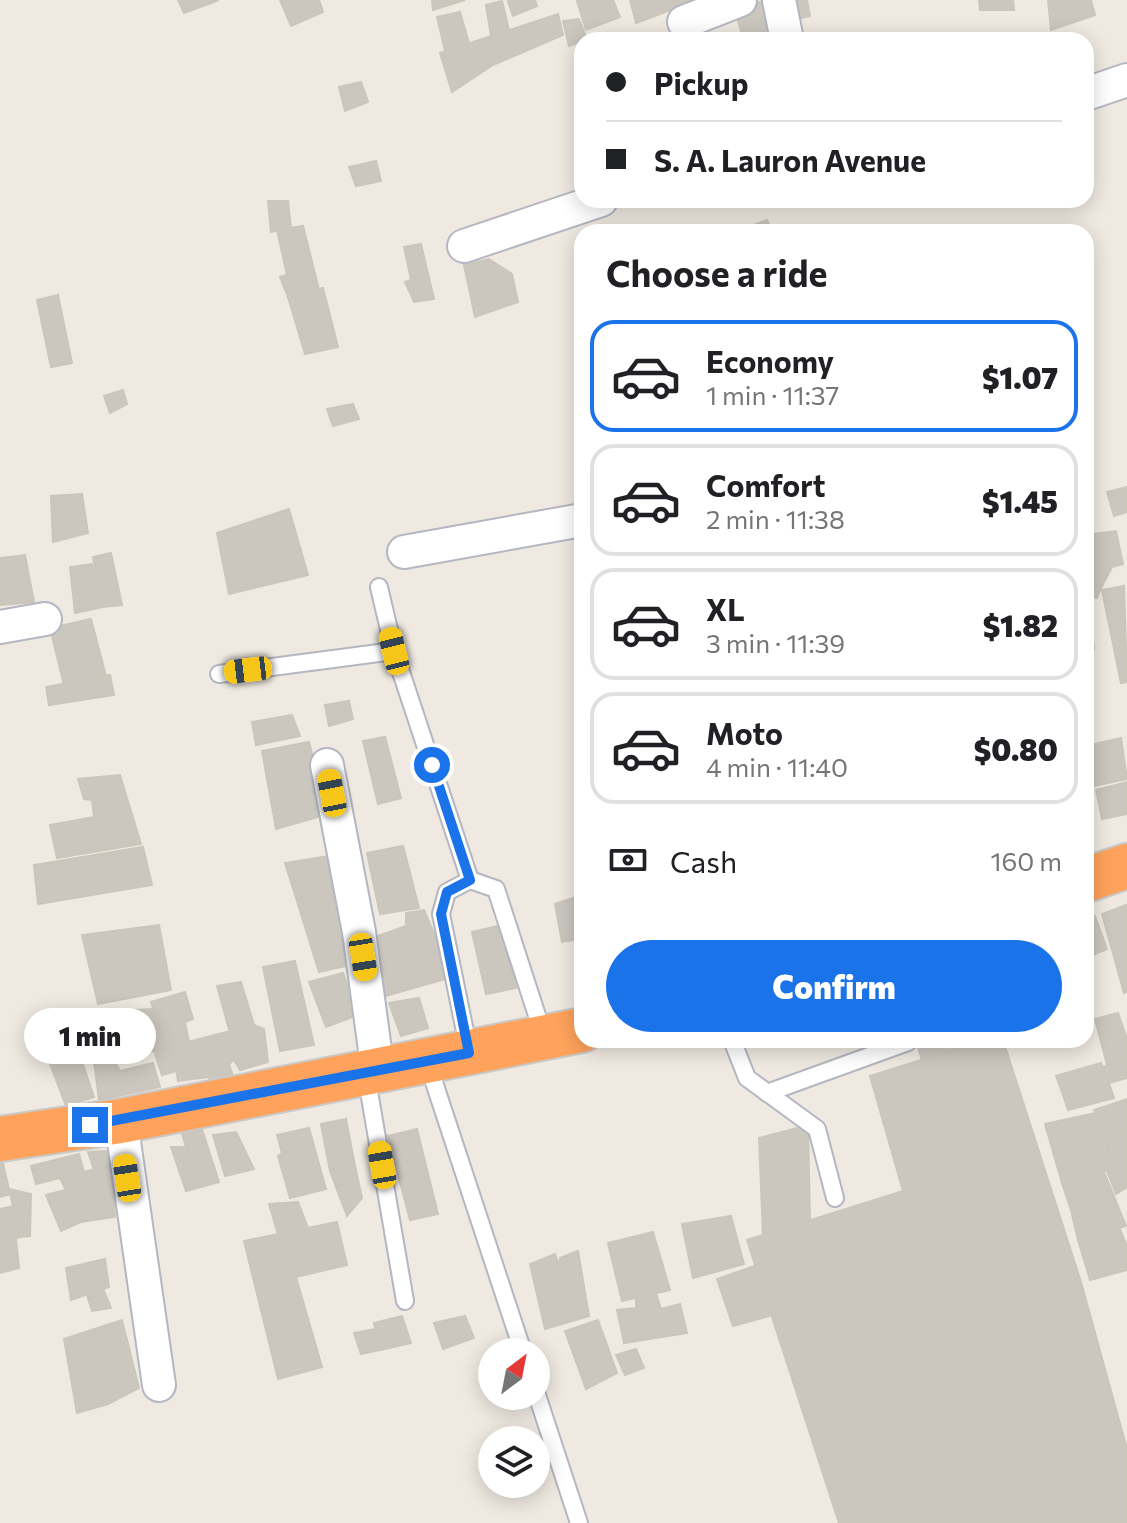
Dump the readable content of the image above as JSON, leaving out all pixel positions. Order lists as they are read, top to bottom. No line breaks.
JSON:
{"north":"top right","page":{"banner":["Pickup","S. A. Lauron Avenue"],"heading":"Choose a ride","list":[{"name":"Economy","note":"1 min · 11:37","value":"$1.07"},{"name":"Comfort","note":"2 min · 11:38","value":"$1.45"},{"name":"XL","note":"3 min · 11:39","value":"$1.82"},{"name":"Moto","note":"4 min · 11:40","value":"$0.80"}],"pay":["Cash","160 m"],"buttons":"Confirm","bubble":"1 min"}}
